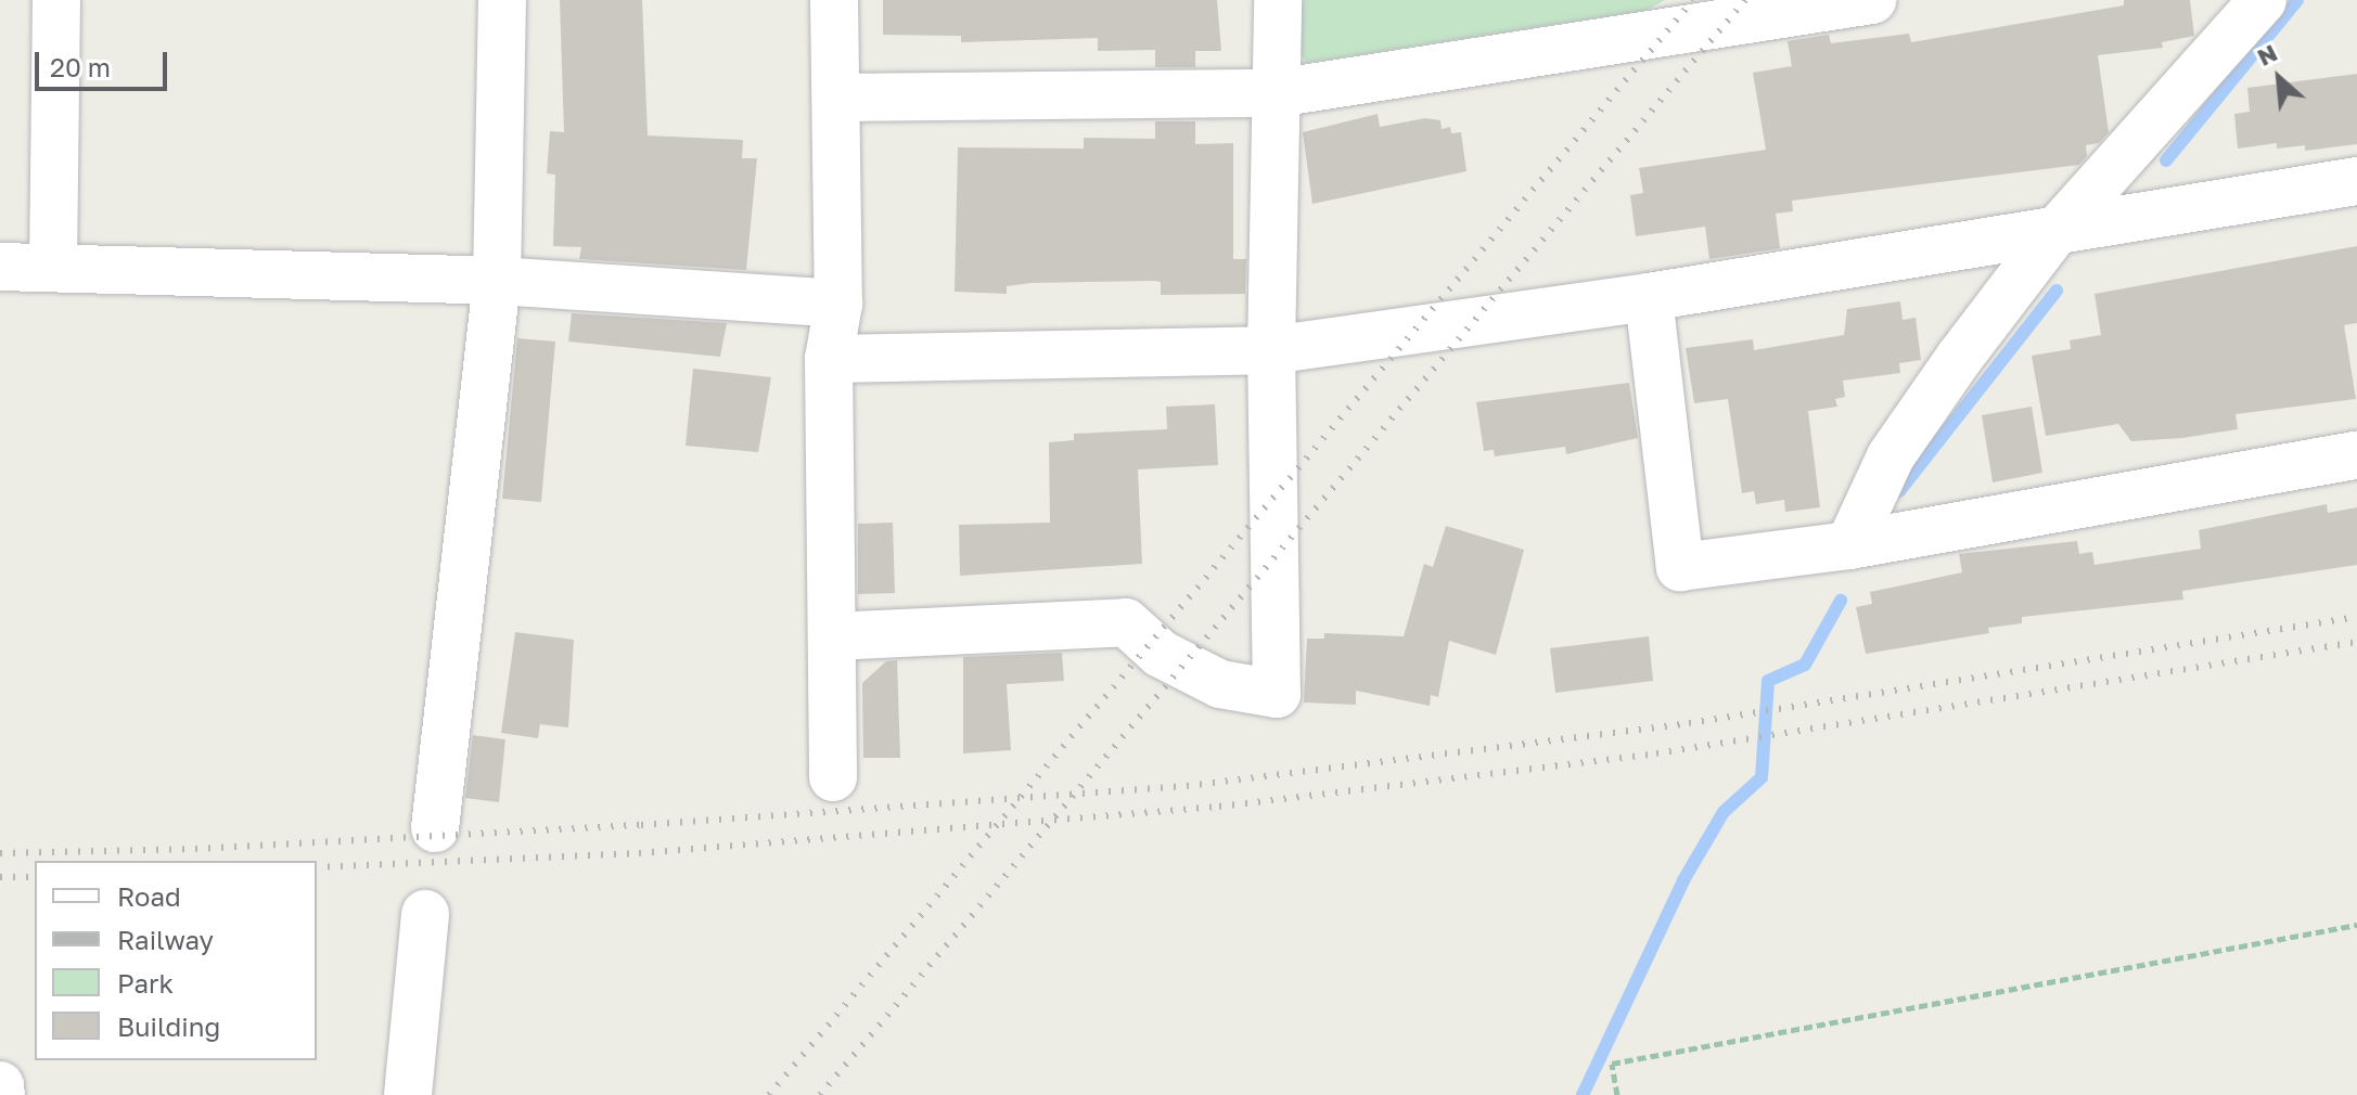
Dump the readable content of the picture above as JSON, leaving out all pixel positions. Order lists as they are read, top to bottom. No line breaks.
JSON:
{"legend":["Road","Railway","Park","Building"],"scale_bar":"20 m","north":"top left"}
